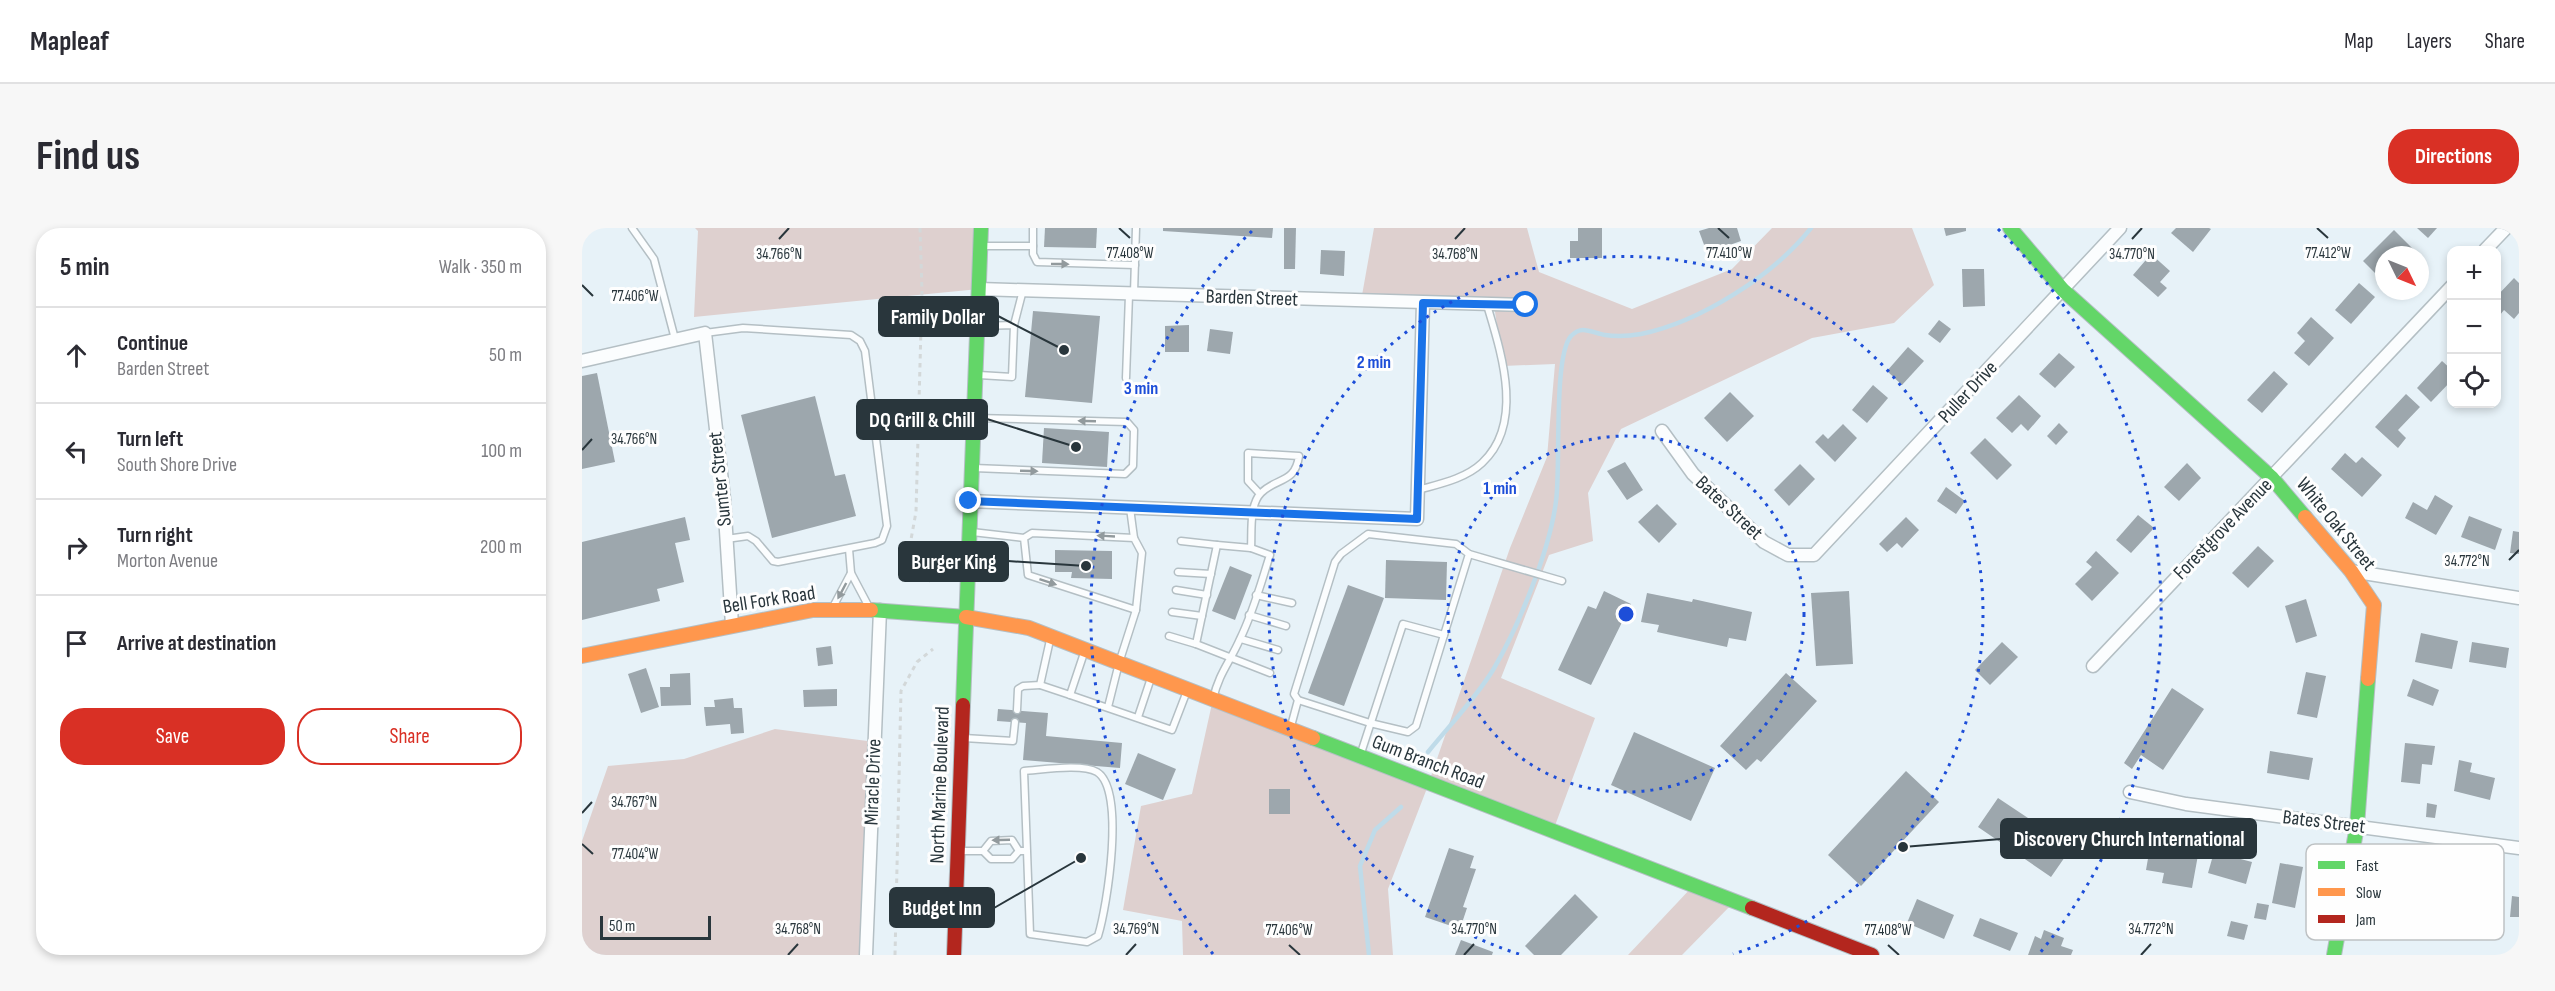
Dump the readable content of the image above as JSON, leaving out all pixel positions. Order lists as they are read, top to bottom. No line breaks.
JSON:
{"streets":{"main road":["White Oak Street","Bell Fork Road","Gum Branch Road","North Marine Boulevard"],"street":["Barden Street","Puller Drive","Sumter Street","Bates Street","Forestgrove Avenue","Miracle Drive"]},"crossings":[["Barden Street","North Marine Boulevard"],["Puller Drive","Bates Street"],["Puller Drive","White Oak Street"],["Sumter Street","Bell Fork Road"],["Bates Street","White Oak Street"],["White Oak Street","Forestgrove Avenue"],["Bell Fork Road","Gum Branch Road"],["Bell Fork Road","Miracle Drive"],["Bell Fork Road","North Marine Boulevard"],["Gum Branch Road","North Marine Boulevard"]],"places":["Family Dollar","DQ Grill & Chill","Burger King","Discovery Church International","Budget Inn"],"legend":["Fast","Slow","Jam"],"scale_bar":"50 m","north":"bottom right","page":{"header":"Mapleaf","nav":["Map","Layers","Share"],"buttons":["Directions",["Save","Share"]],"title":"Find us","heading":["5 min","Walk · 350 m"],"map_buttons":["+","−"],"list":[["Continue","Barden Street","50 m"],["Turn left","South Shore Drive","100 m"],["Turn right","Morton Avenue","200 m"],"Arrive at destination"],"scale":"50 m"},"coordinates":["77.408°W","77.410°W","77.412°W","34.766°N","34.768°N","34.770°N","77.406°W","34.772°N","34.767°N","77.404°W","34.769°N"],"rings":["2 min","3 min","1 min"]}
